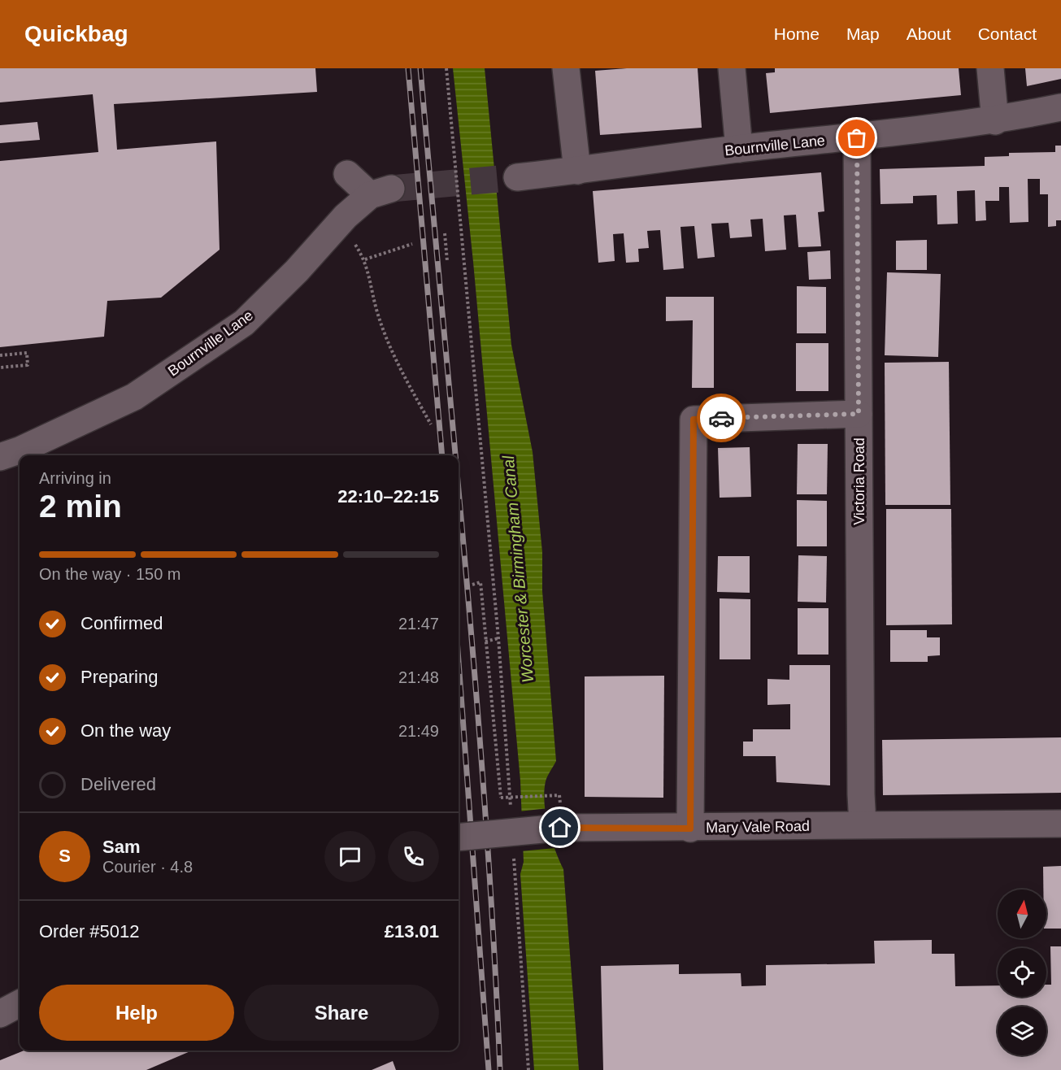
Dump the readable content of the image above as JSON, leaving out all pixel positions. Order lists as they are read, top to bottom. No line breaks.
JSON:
{"streets":{"street":["Bournville Lane","Victoria Road","Mary Vale Road"]},"crossings":[["Bournville Lane","Victoria Road"],["Victoria Road","Mary Vale Road"]],"water":["Worcester & Birmingham Canal"],"north":"top","page":{"header":"Quickbag","nav":["Home","Map","About","Contact"],"heading":["2 min","Arriving in","22:10–22:15"],"panel":["Sam","Courier · 4.8","Order #5012","£13.01"],"bar":"On the way · 150 m","list":[["Confirmed","21:47"],["Preparing","21:48"],["On the way","21:49"],"Delivered"],"round":"S","buttons":["Help","Share"]}}
